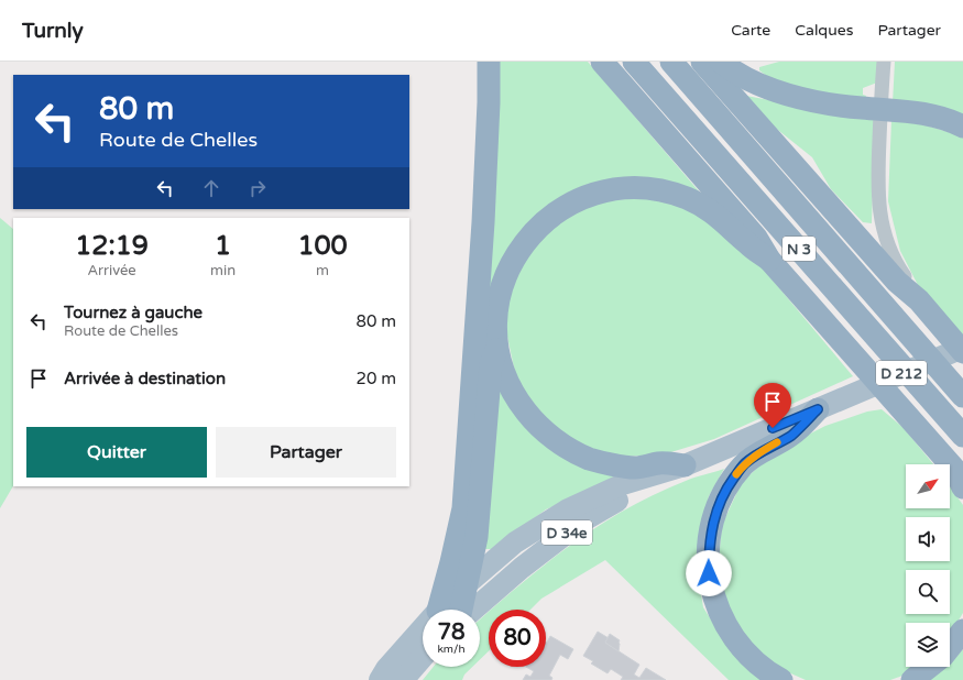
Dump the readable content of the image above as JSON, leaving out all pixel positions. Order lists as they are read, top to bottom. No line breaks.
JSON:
{"streets":{"highway":["N 3"],"main road":["D 212","D 34e"]},"crossings":[["D 212","D 34e"]],"north":"top right","page":{"header":"Turnly","nav":["Carte","Calques","Partager"],"turn":["80 m","Route de Chelles"],"eta":["12:19","Arrivée","1","min","100","m"],"list":[{"name":"Tournez à gauche","note":"Route de Chelles","value":"80 m"},{"name":"Arrivée à destination","value":"20 m"}],"buttons":["Quitter","Partager"],"speed":"78 km/h","limit":"80"}}
